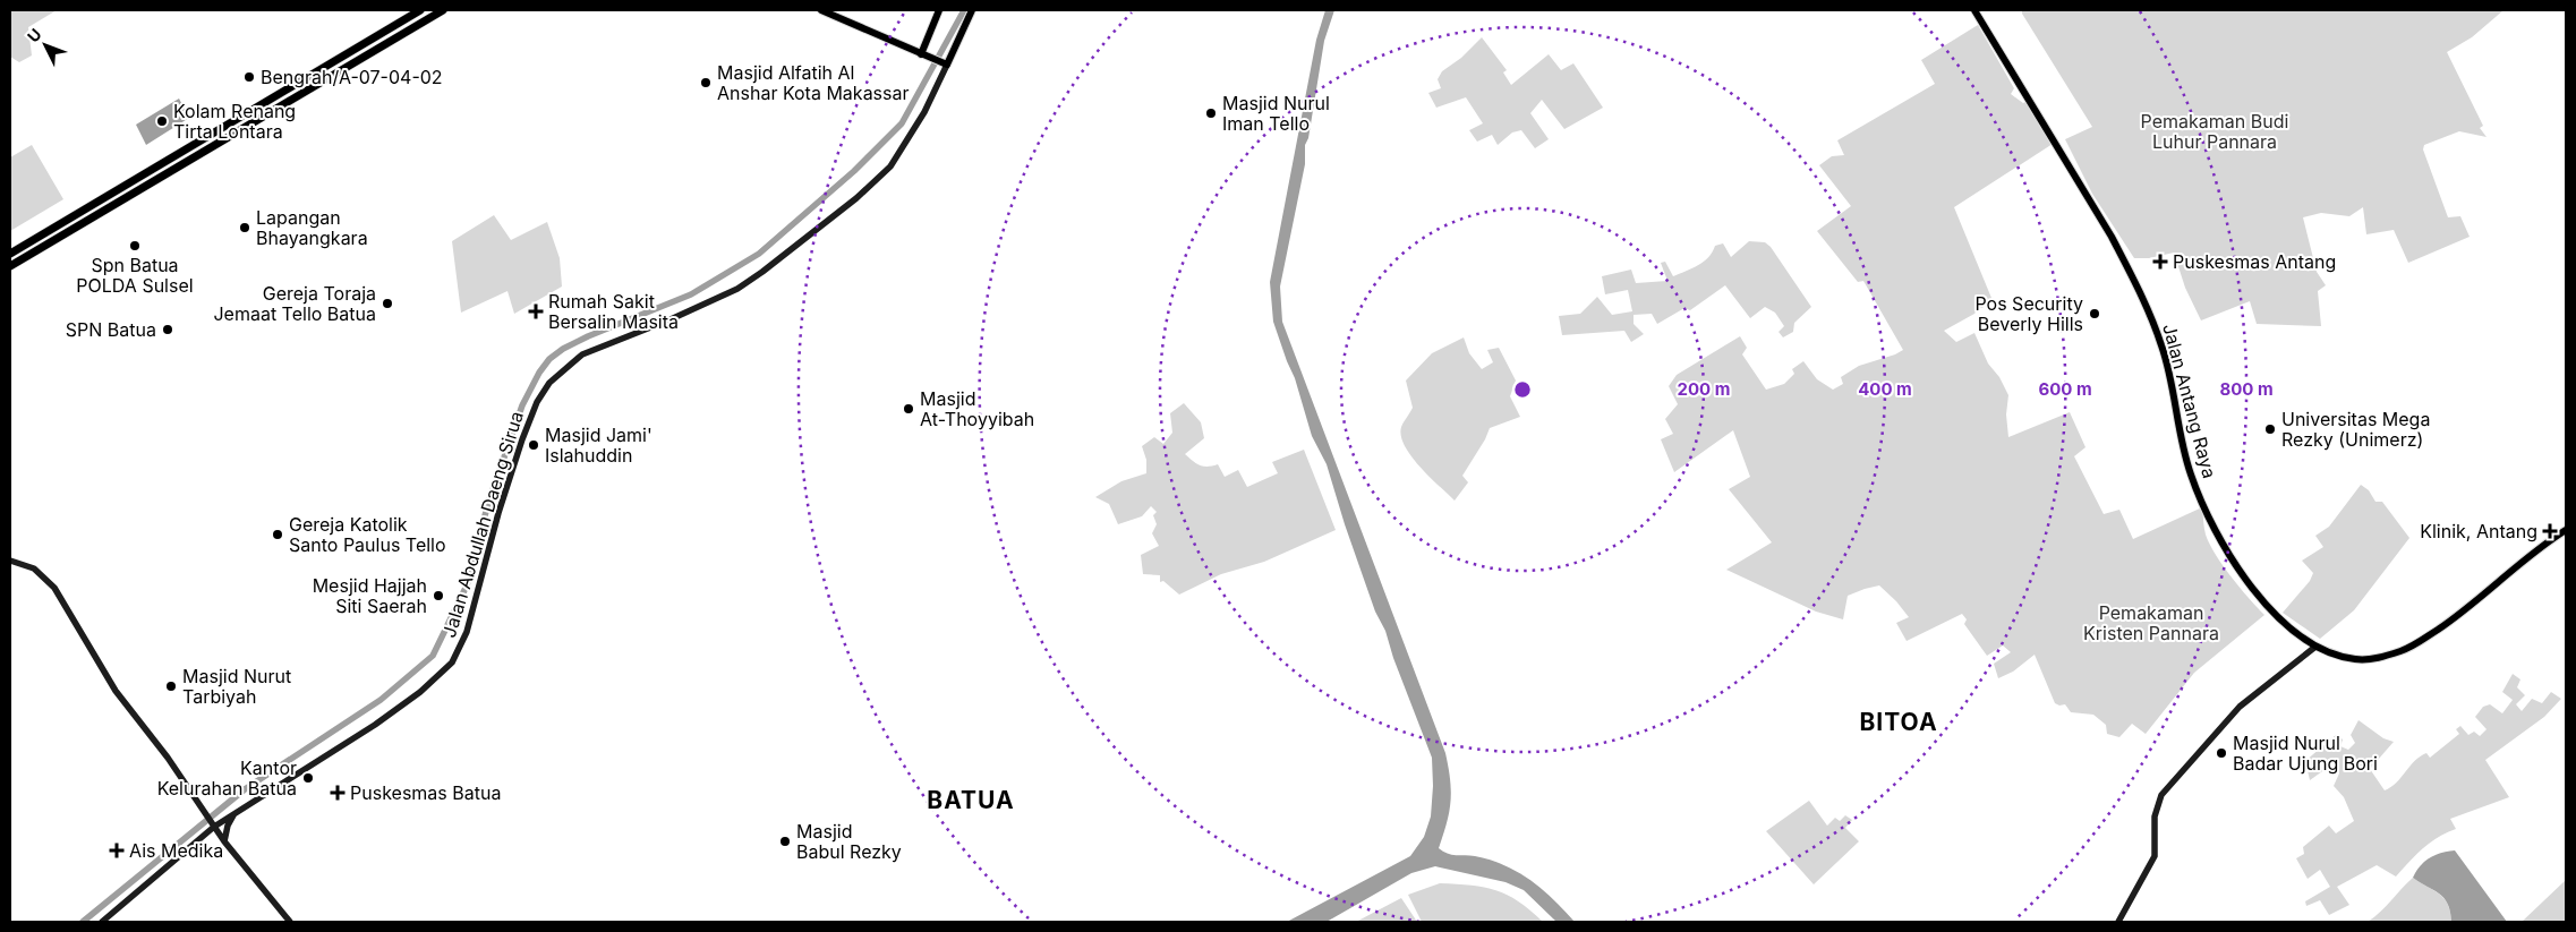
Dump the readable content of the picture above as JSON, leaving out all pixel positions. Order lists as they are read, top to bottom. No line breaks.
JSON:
{"streets":{"main road":["Jalan Antang Raya","Jalan Abdullah Daeng Sirua"]},"districts":["BITOA","BATUA"],"parks":["Pemakaman Budi Luhur Pannara","Pemakaman Kristen Pannara"],"places":{"other":["Bengrah/A-07-04-02","Masjid Alfatih Al Anshar Kota Makassar","Masjid Nurul Iman Tello","Kolam Renang Tirta Lontara","Lapangan Bhayangkara","Spn Batua POLDA Sulsel","Gereja Toraja Jemaat Tello Batua","Pos Security Beverly Hills","SPN Batua","Masjid At-Thoyyibah","Universitas Mega Rezky (Unimerz)","Masjid Jami' Islahuddin","Gereja Katolik Santo Paulus Tello","Mesjid Hajjah Siti Saerah","Masjid Nurut Tarbiyah","Masjid Nurul Badar Ujung Bori","Kantor Kelurahan Batua","Masjid Babul Rezky"],"health":["Puskesmas Antang","Rumah Sakit Bersalin Masita","Klinik, Antang","Puskesmas Batua","Ais Medika"]},"north":"top left","rings":["200 m","400 m","600 m","800 m"]}
